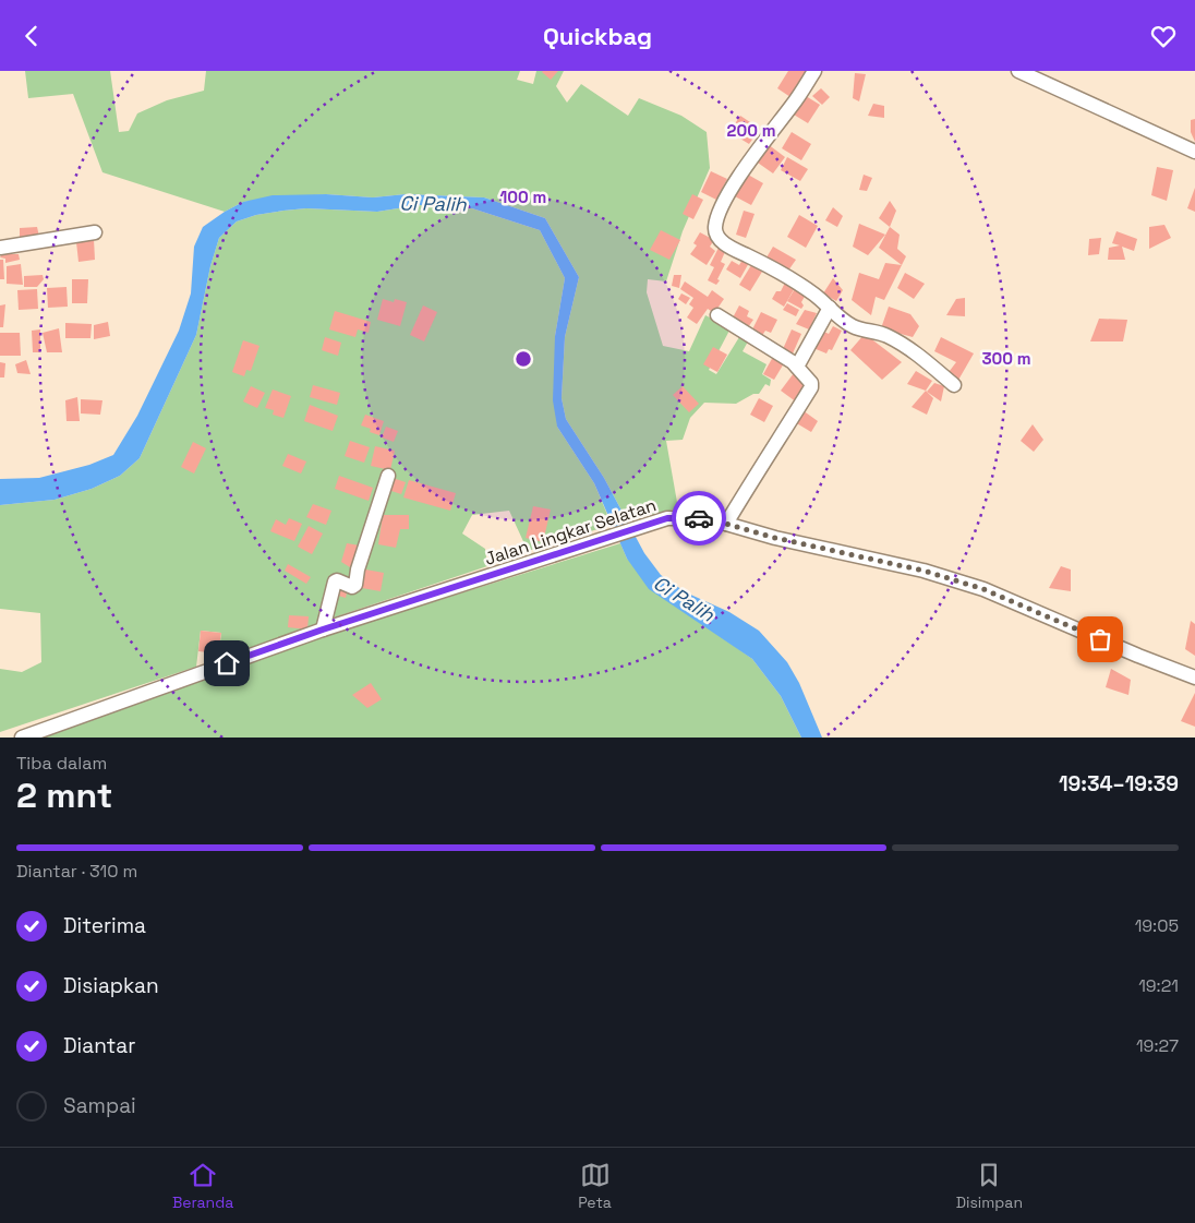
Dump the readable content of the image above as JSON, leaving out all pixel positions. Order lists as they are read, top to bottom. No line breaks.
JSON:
{"streets":{"street":["Jalan Lingkar Selatan"]},"water":["Ci Palih"],"page":{"header":"Quickbag","heading":["2 mnt","Tiba dalam","19:34–19:39"],"bar":"Diantar · 310 m","list":[["Diterima","19:05"],["Disiapkan","19:21"],["Diantar","19:27"],"Sampai"],"tabs":["Beranda","Peta","Disimpan"]},"rings":["200 m","100 m","300 m"]}
